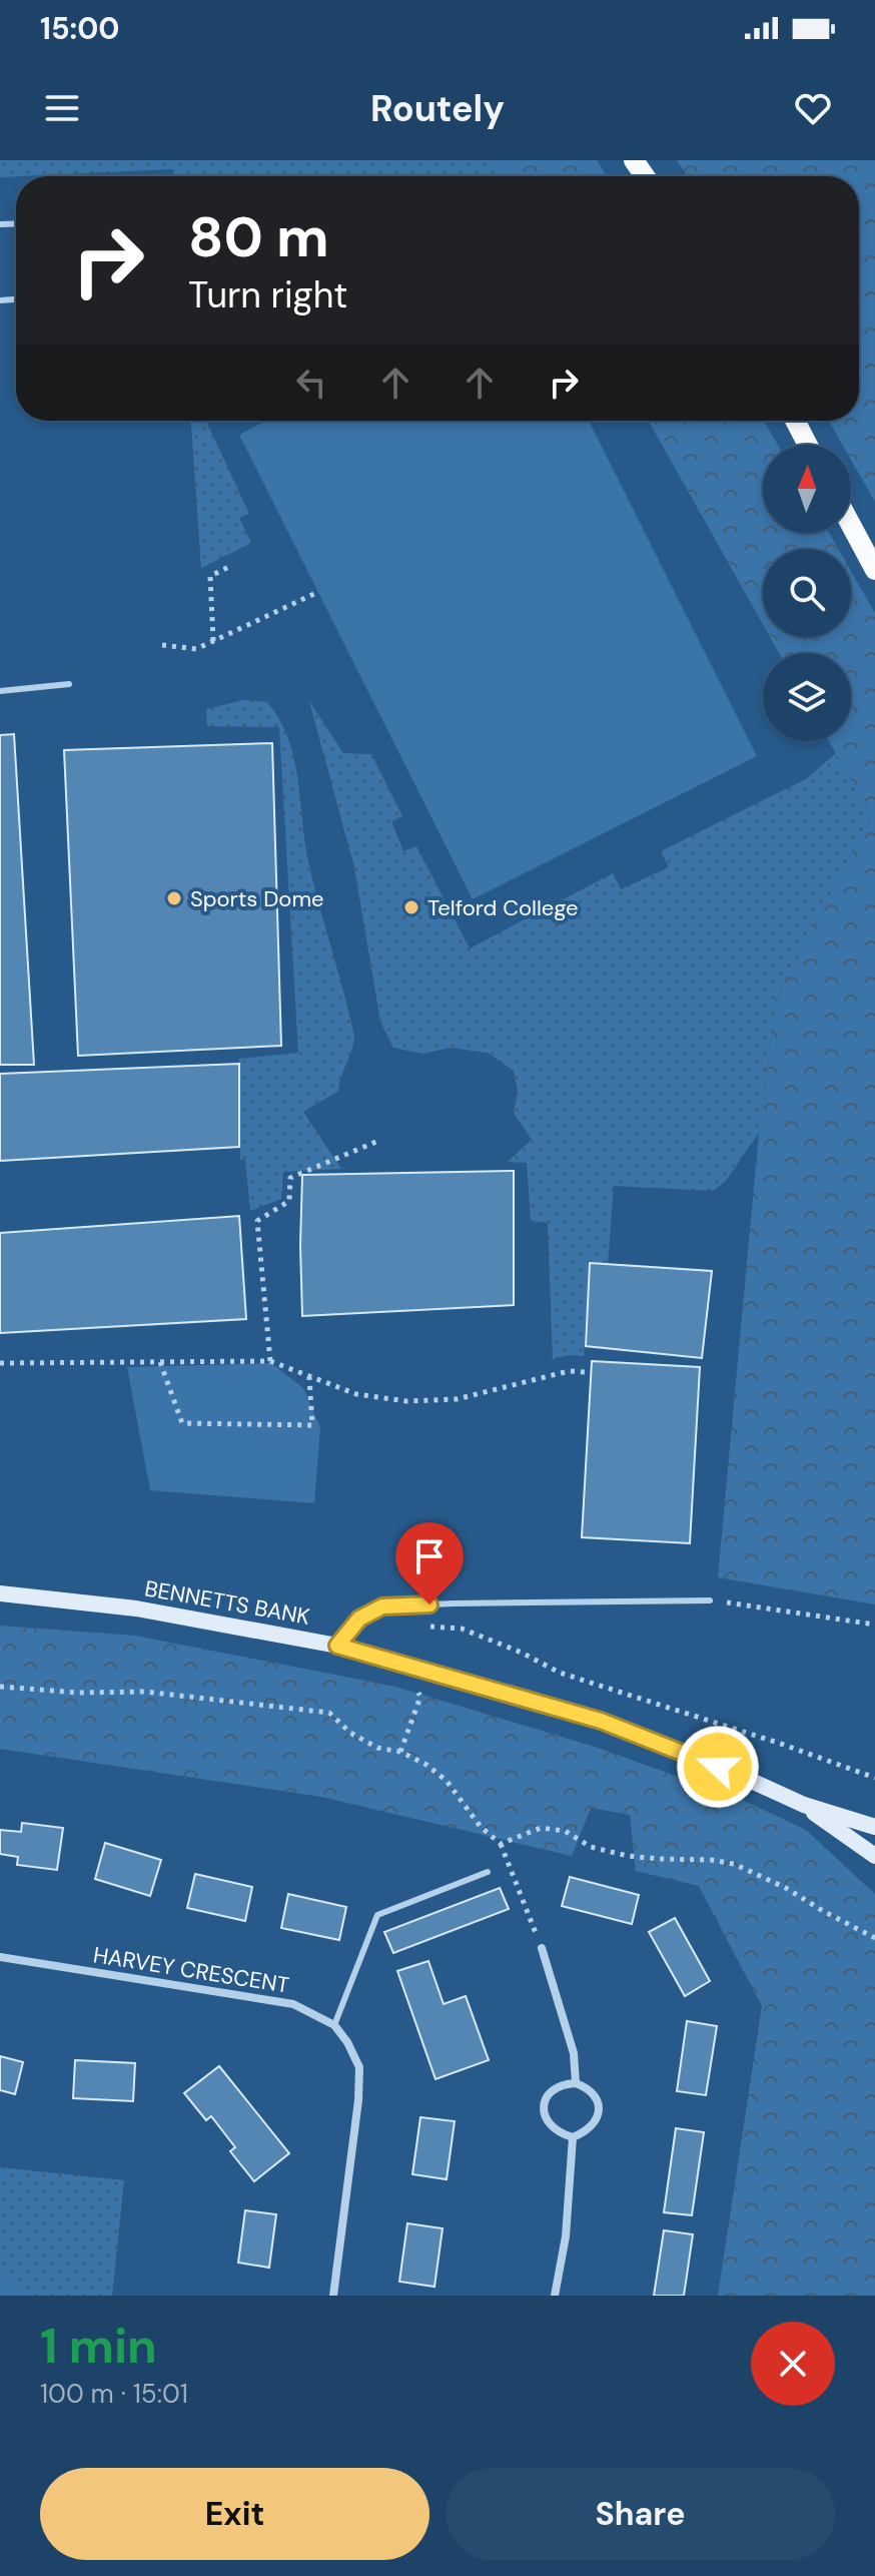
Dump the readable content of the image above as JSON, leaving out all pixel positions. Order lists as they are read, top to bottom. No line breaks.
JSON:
{"streets":{"main road":["BENNETTS BANK"],"street":["HARVEY CRESCENT"]},"places":["Sports Dome","Telford College"],"north":"top","page":{"status":"15:00","header":"Routely","turn":["80 m","Turn right"],"heading":["1 min","100 m · 15:01"],"buttons":["Exit","Share"]}}
